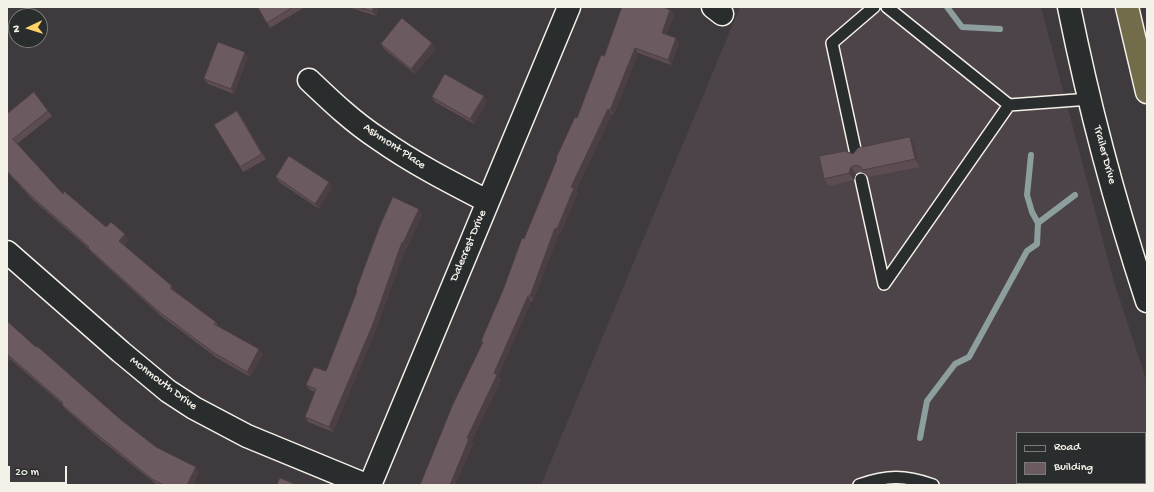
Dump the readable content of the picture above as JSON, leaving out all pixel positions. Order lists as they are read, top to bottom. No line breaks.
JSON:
{"streets":{"street":["Ashmont Place","Trailer Drive","Dalecrest Drive","Monmouth Drive"]},"crossings":[["Ashmont Place","Dalecrest Drive"]],"legend":["Road","Building"],"scale_bar":"20 m","north":"left"}
